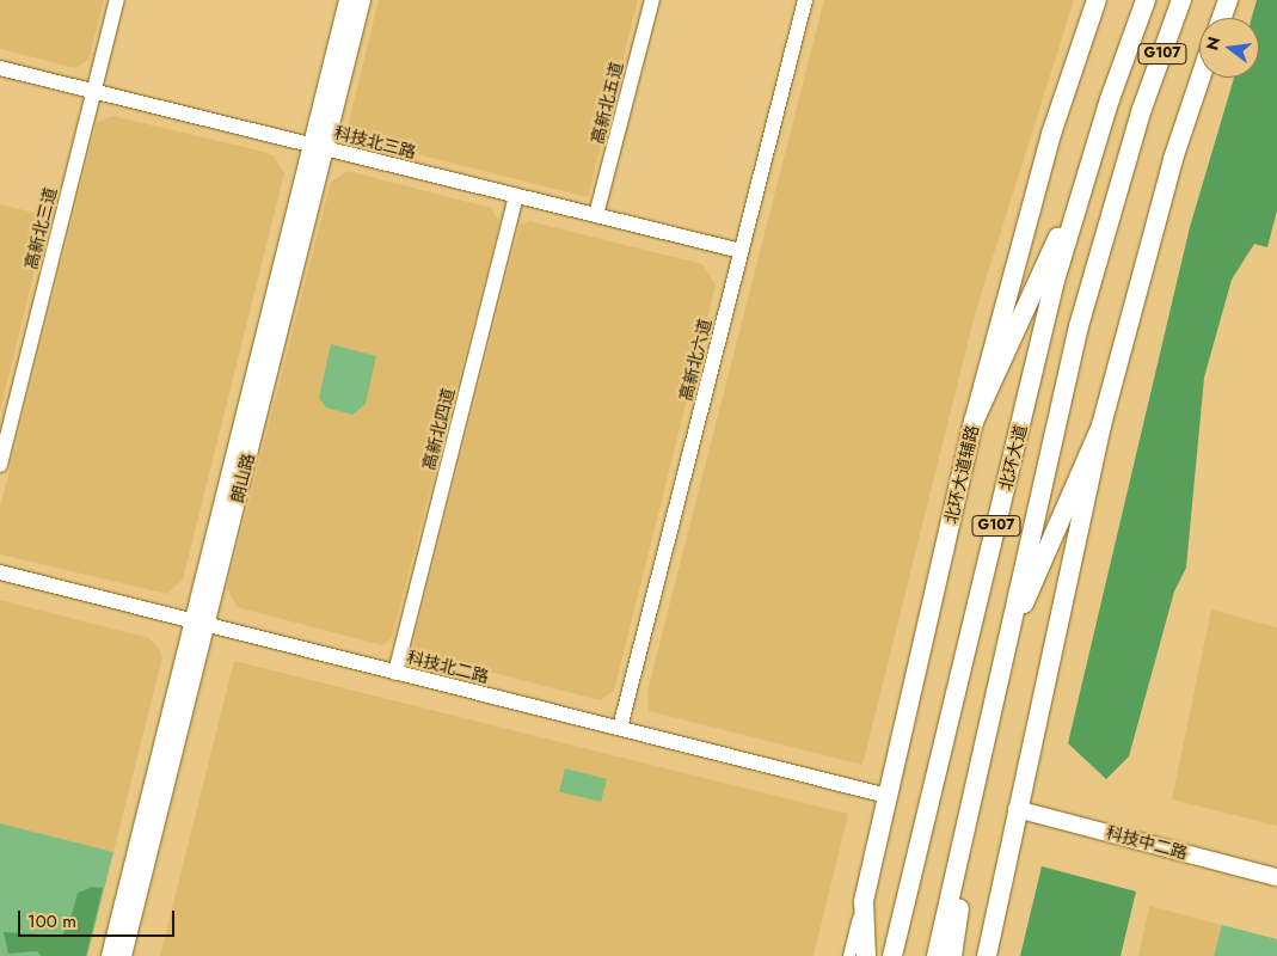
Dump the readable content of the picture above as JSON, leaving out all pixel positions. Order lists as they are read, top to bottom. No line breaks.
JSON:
{"streets":{"main road":["G107","北环大道","北环大道辅路","朗山路","科技中二路"],"street":["高新北五道","科技北三路","高新北三道","高新北六道","高新北四道","科技北二路"]},"crossings":[["高新北五道","科技北三路"],["科技北三路","高新北三道"],["科技北三路","高新北六道"],["科技北三路","高新北四道"],["科技北三路","朗山路"],["高新北六道","科技北二路"],["高新北四道","科技北二路"],["北环大道辅路","科技北二路"],["朗山路","科技北二路"]],"scale_bar":"100 m","north":"left"}
